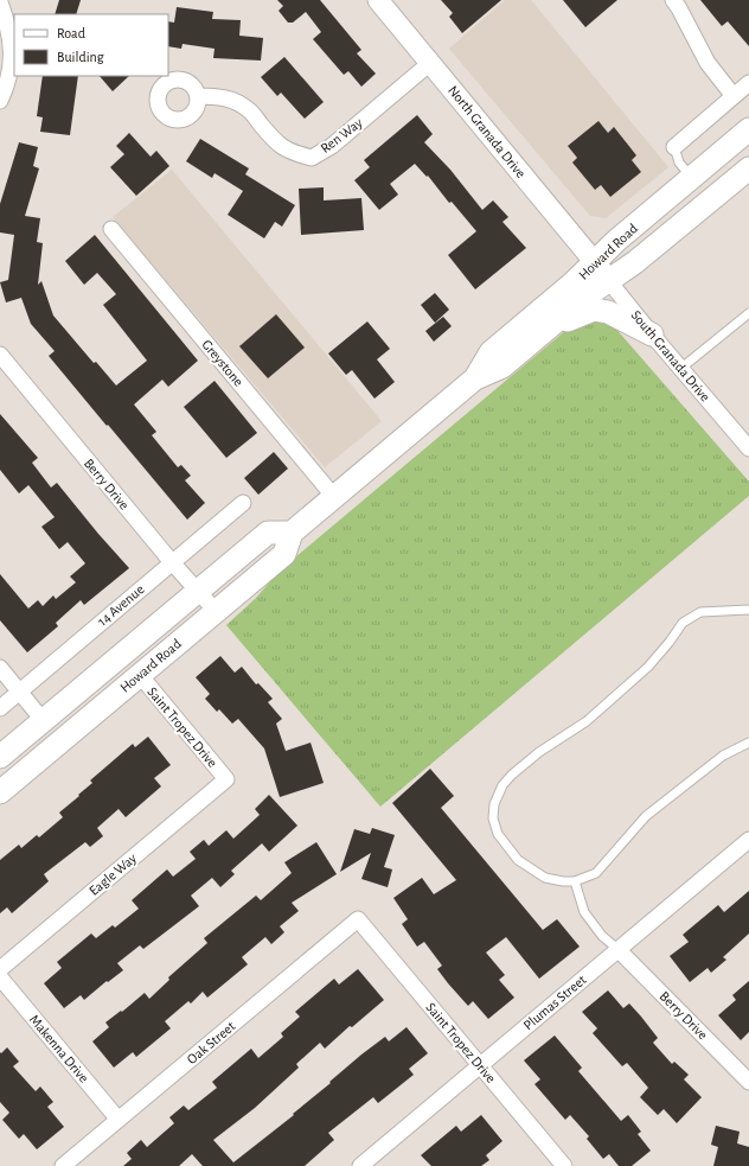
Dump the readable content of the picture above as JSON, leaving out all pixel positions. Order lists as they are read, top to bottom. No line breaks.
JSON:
{"streets":{"main road":["Howard Road"],"street":["North Granada Drive","Ren Way","South Granada Drive","Greystone","Berry Drive","14 Avenue","Saint Tropez Drive","Eagle Way","Plumas Street","Oak Street","Makenna Drive"]},"crossings":[["North Granada Drive","Ren Way"],["North Granada Drive","Howard Road"],["North Granada Drive","South Granada Drive"],["Howard Road","South Granada Drive"],["Howard Road","Greystone"],["Howard Road","Berry Drive"],["Howard Road","Saint Tropez Drive"],["Berry Drive","14 Avenue"],["Berry Drive","Plumas Street"],["Saint Tropez Drive","Eagle Way"],["Saint Tropez Drive","Plumas Street"],["Saint Tropez Drive","Oak Street"],["Oak Street","Makenna Drive"]],"legend":["Road","Building"]}
